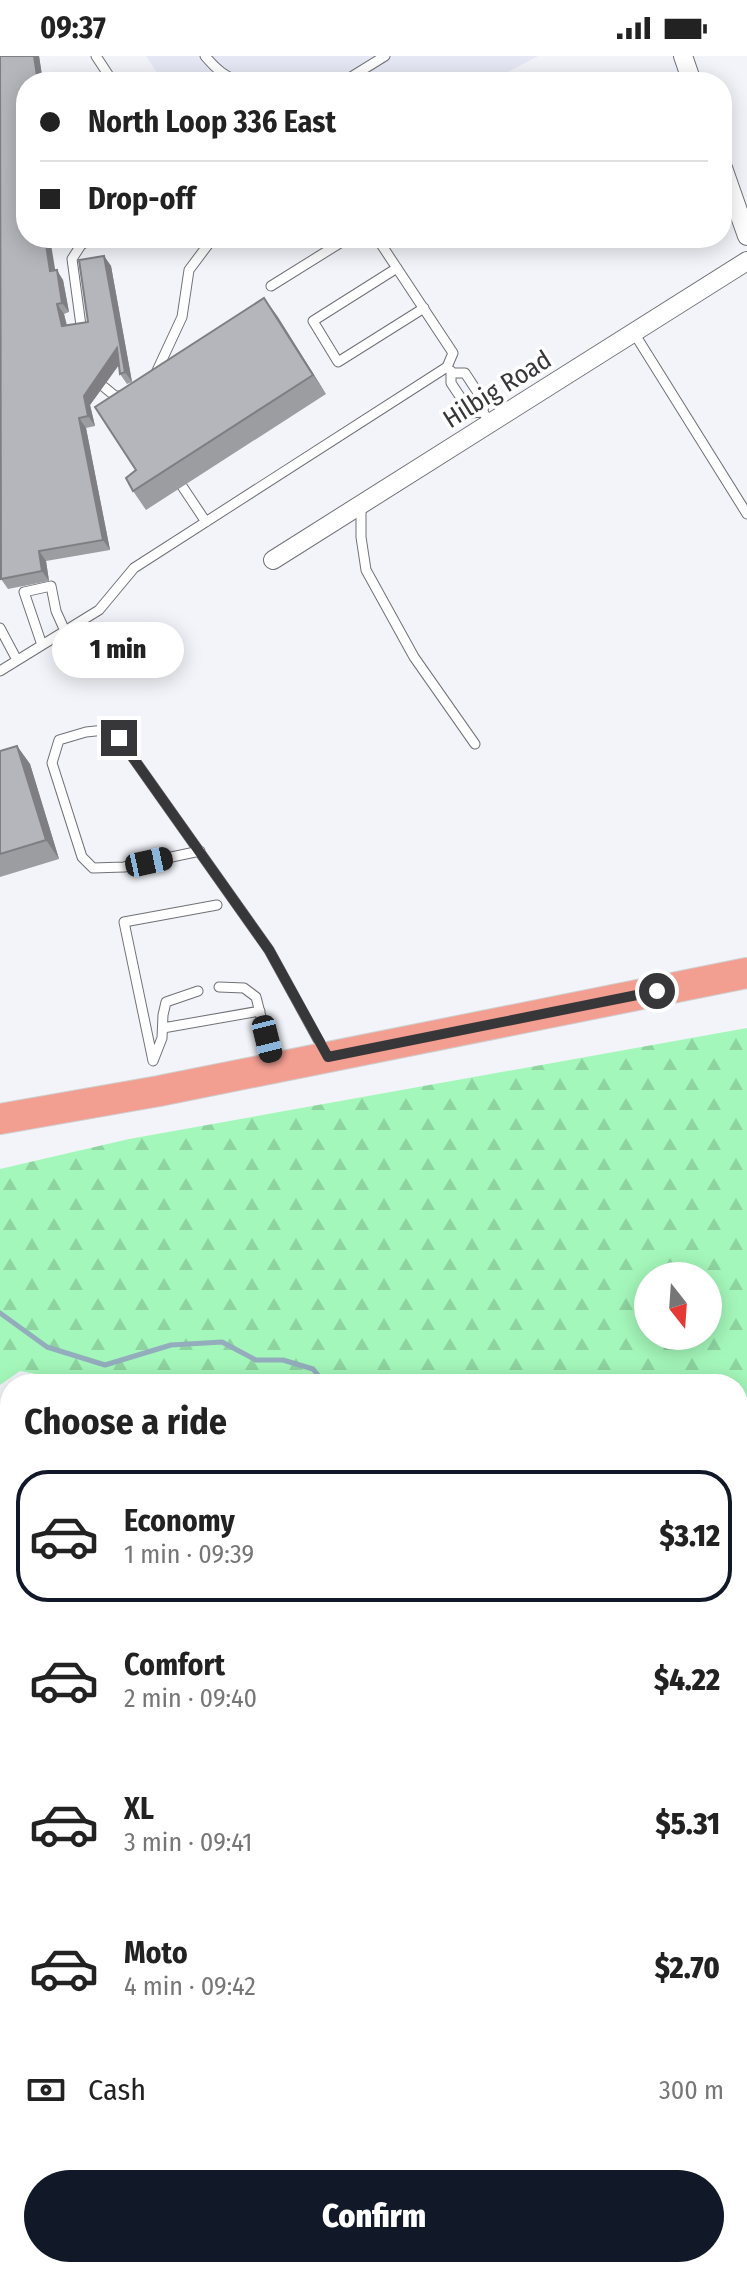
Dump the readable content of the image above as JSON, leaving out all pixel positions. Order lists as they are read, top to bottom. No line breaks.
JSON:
{"streets":{"street":["Hilbig Road"]},"north":"bottom","page":{"status":"09:37","banner":["North Loop 336 East","Drop-off"],"bubble":"1 min","heading":"Choose a ride","list":[{"name":"Economy","note":"1 min · 09:39","value":"$3.12"},{"name":"Comfort","note":"2 min · 09:40","value":"$4.22"},{"name":"XL","note":"3 min · 09:41","value":"$5.31"},{"name":"Moto","note":"4 min · 09:42","value":"$2.70"}],"pay":["Cash","300 m"],"buttons":"Confirm"}}
